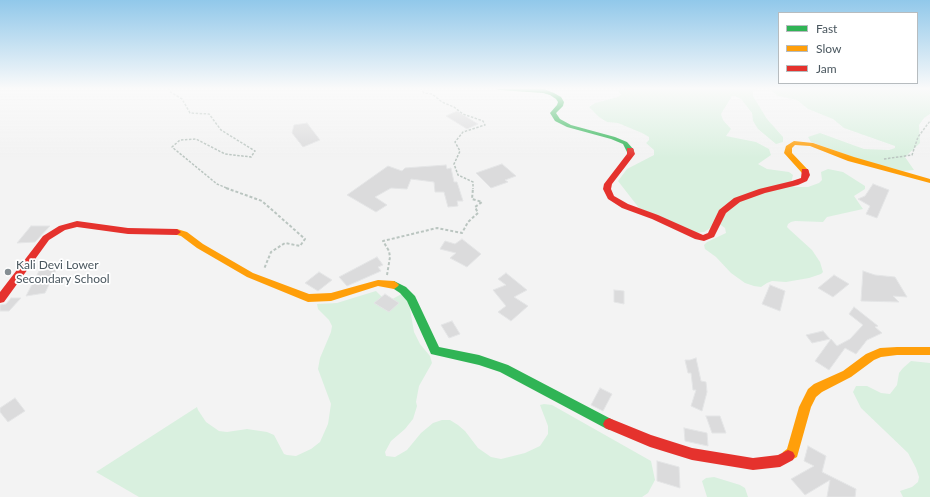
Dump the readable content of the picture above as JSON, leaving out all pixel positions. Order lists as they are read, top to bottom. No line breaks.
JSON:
{"places":["Kali Devi Lower Secondary School"],"legend":["Fast","Slow","Jam"]}
